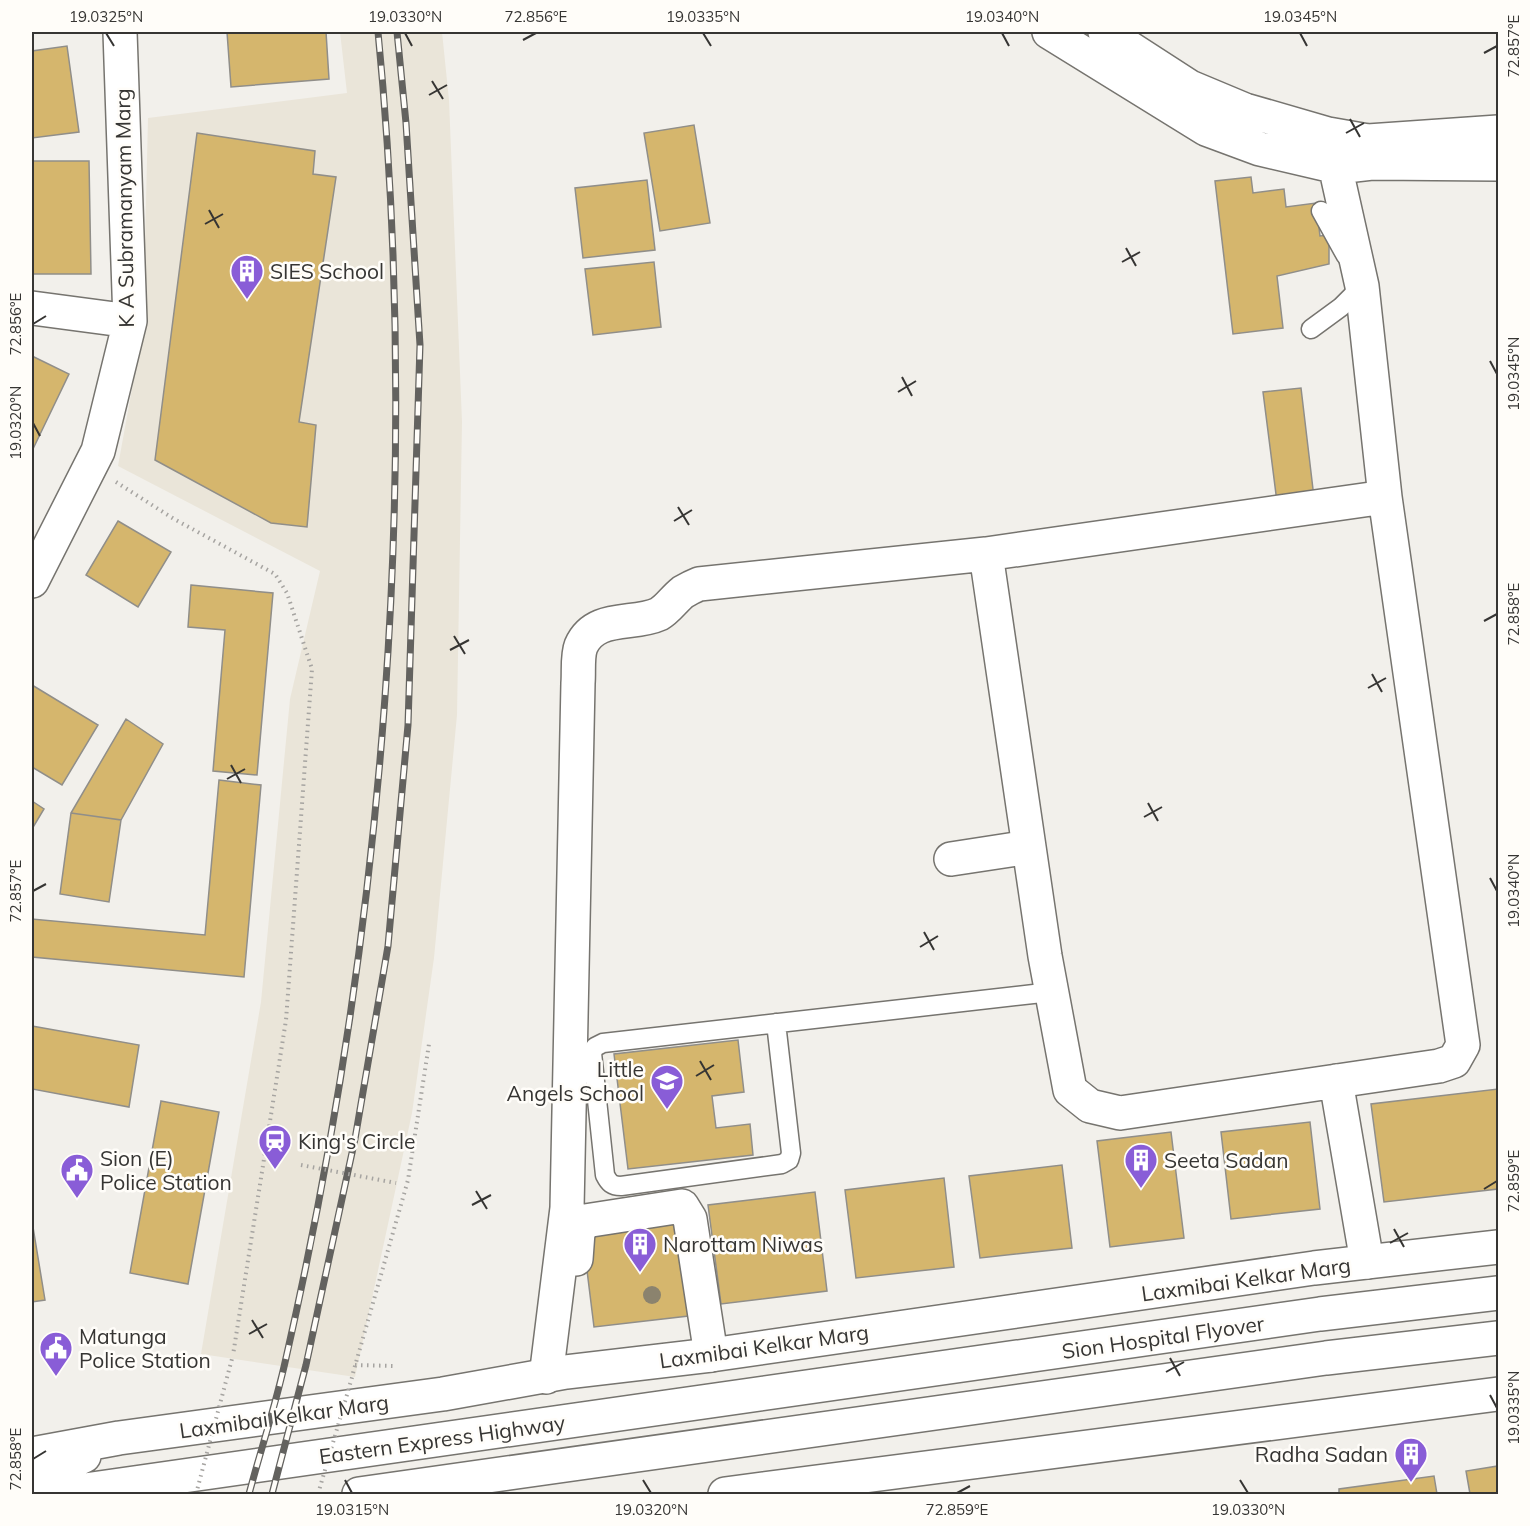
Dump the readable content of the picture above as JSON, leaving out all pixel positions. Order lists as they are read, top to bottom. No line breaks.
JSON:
{"streets":{"main road":["K A Subramanyam Marg","Laxmibai Kelkar Marg","Sion Hospital Flyover","Eastern Express Highway"]},"crossings":[["Sion Hospital Flyover","Eastern Express Highway"]],"places":{"building":["SIES School","Seeta Sadan","Narottam Niwas","Radha Sadan"],"school or university":["Little Angels School"],"station":["King's Circle"],"public building":["Sion (E) Police Station","Matunga Police Station"]},"coordinates":["19.0325°N","19.0330°N","72.856°E","19.0335°N","19.0340°N","19.0345°N","72.857°E","19.0320°N","72.858°E","72.859°E","19.0315°N"]}
